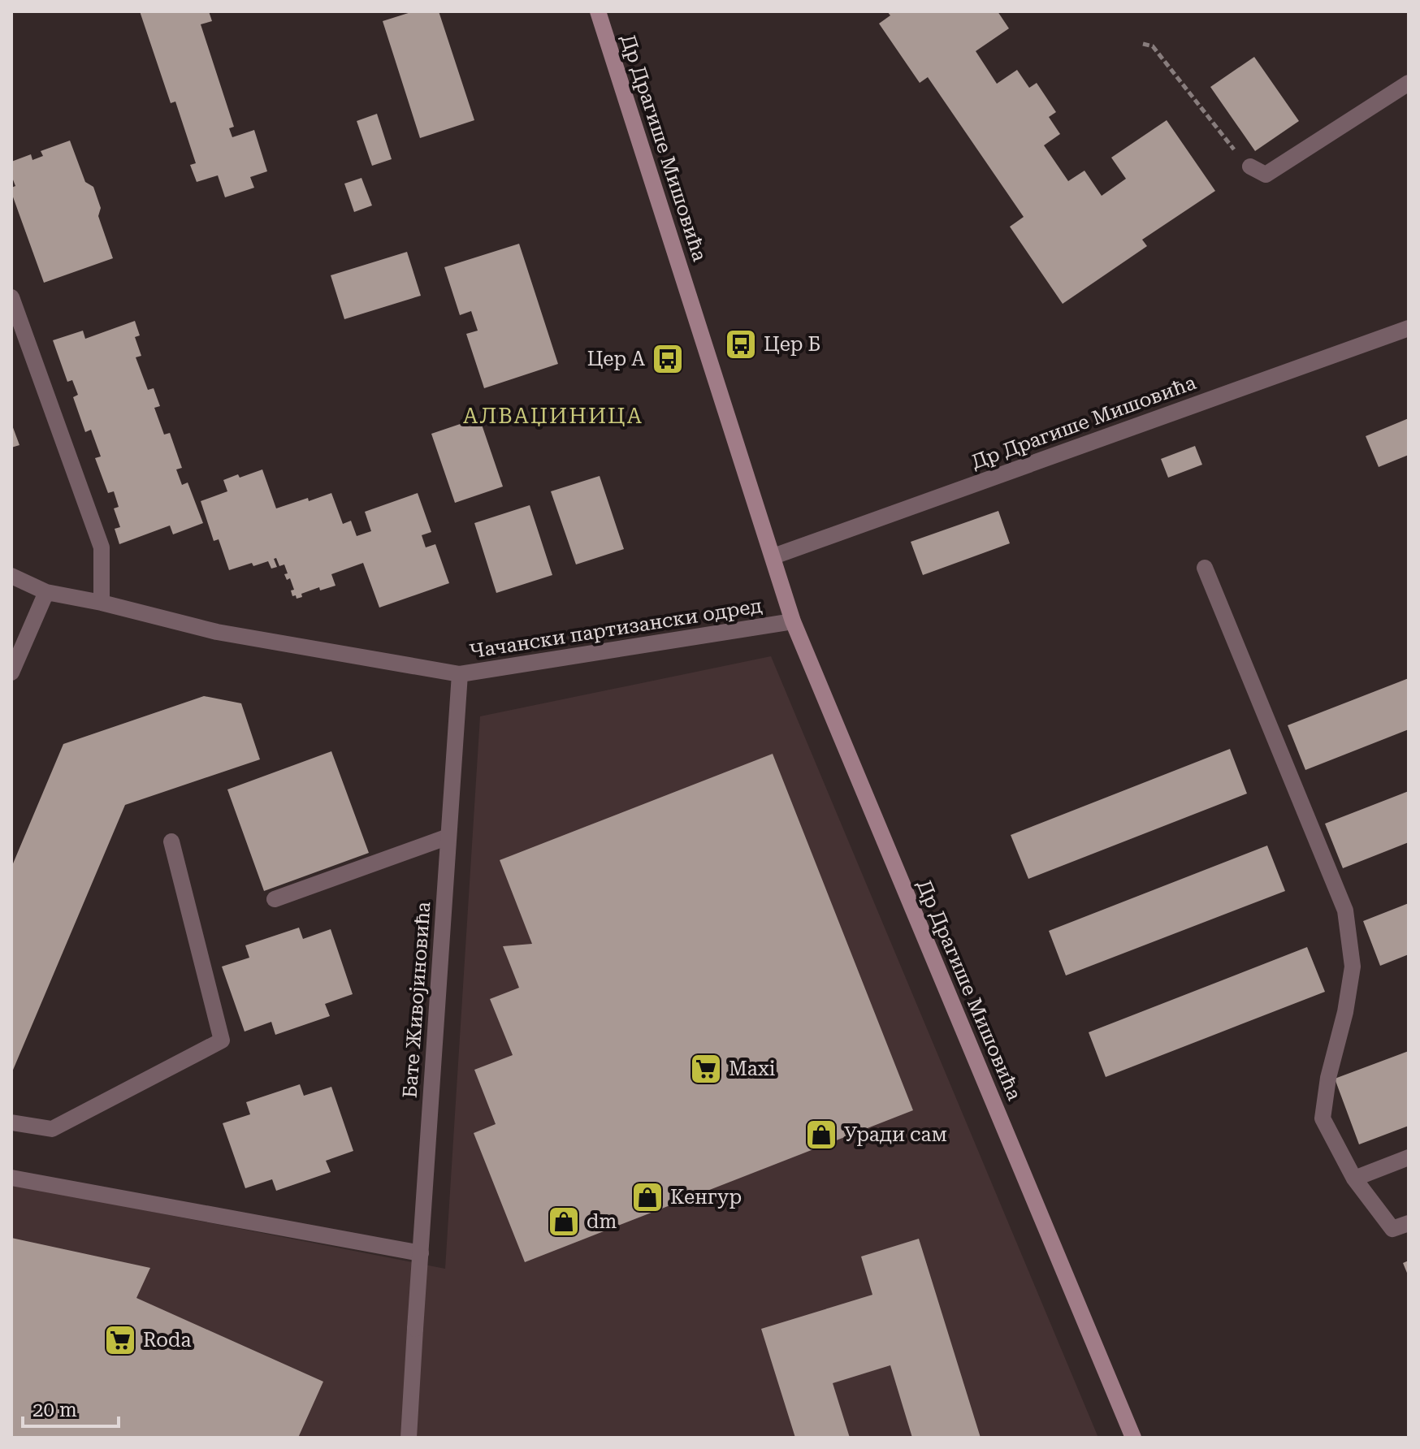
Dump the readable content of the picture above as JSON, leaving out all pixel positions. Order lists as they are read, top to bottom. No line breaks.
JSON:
{"streets":{"main road":["Др Драгише Мишовића"],"street":["Чачански партизански одред","Бате Живојиновића"]},"crossings":[["Др Драгише Мишовића","Чачански партизански одред"],["Чачански партизански одред","Бате Живојиновића"]],"districts":["АЛВАЏИНИЦА"],"places":{"bus stop":["Цер Б","Цер А"],"supermarket":["Maxi","Roda"],"shop":["Уради сам","Кенгур","dm"]},"scale_bar":"20 m"}
